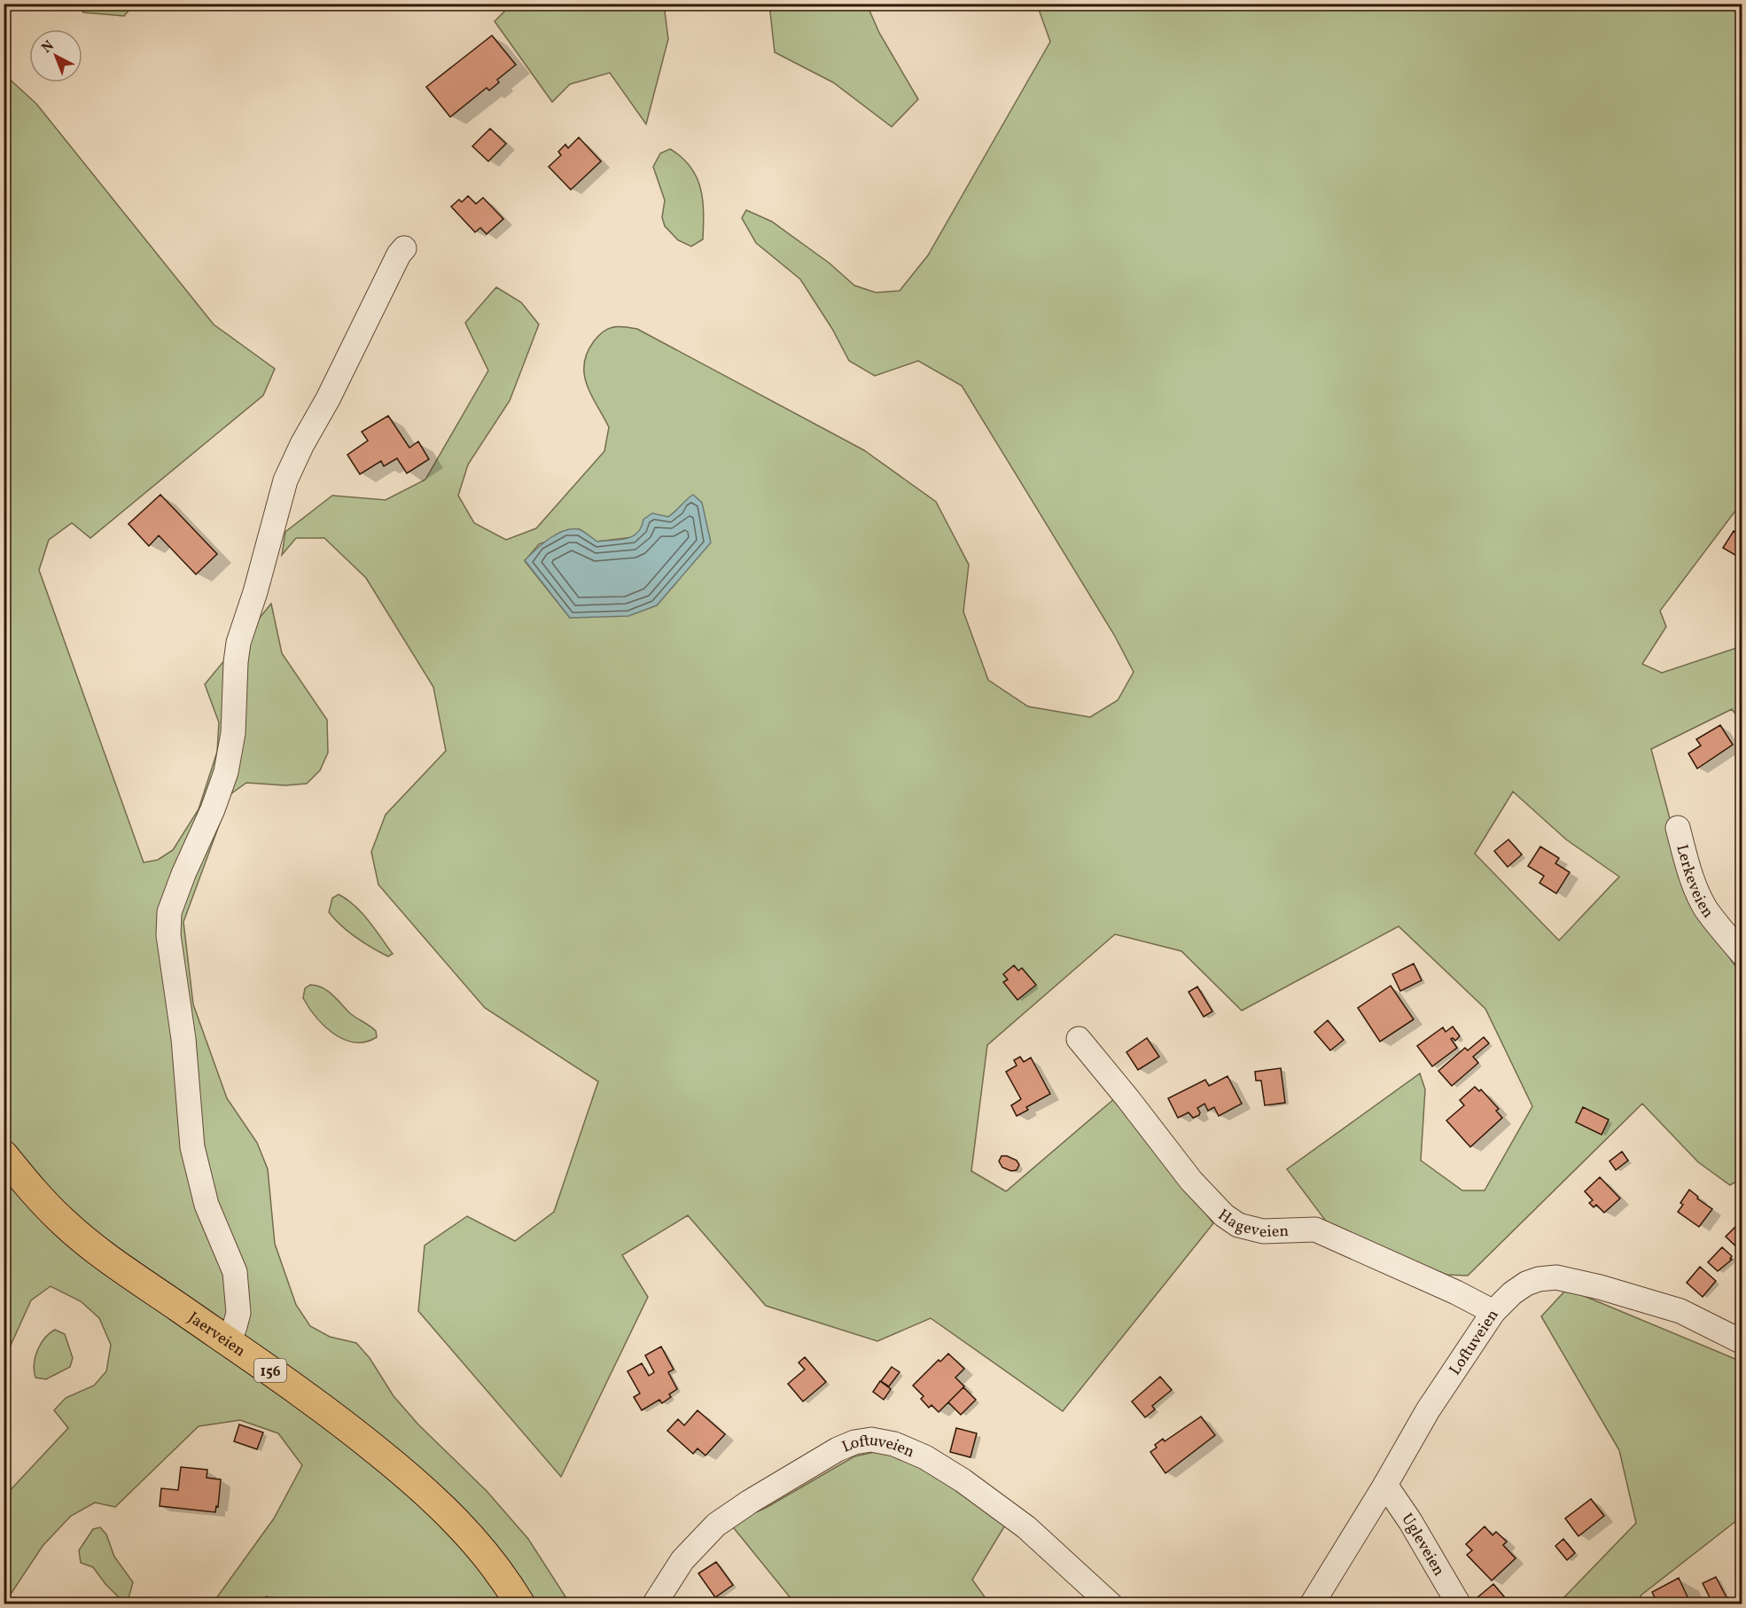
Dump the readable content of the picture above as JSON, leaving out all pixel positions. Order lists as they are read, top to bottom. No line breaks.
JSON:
{"streets":{"main road":["Jaerveien","156"],"street":["Lerkeveien","Hageveien","Loftuveien","Ugleveien"]},"crossings":[["Hageveien","Loftuveien"],["Loftuveien","Ugleveien"]],"north":"top left"}
